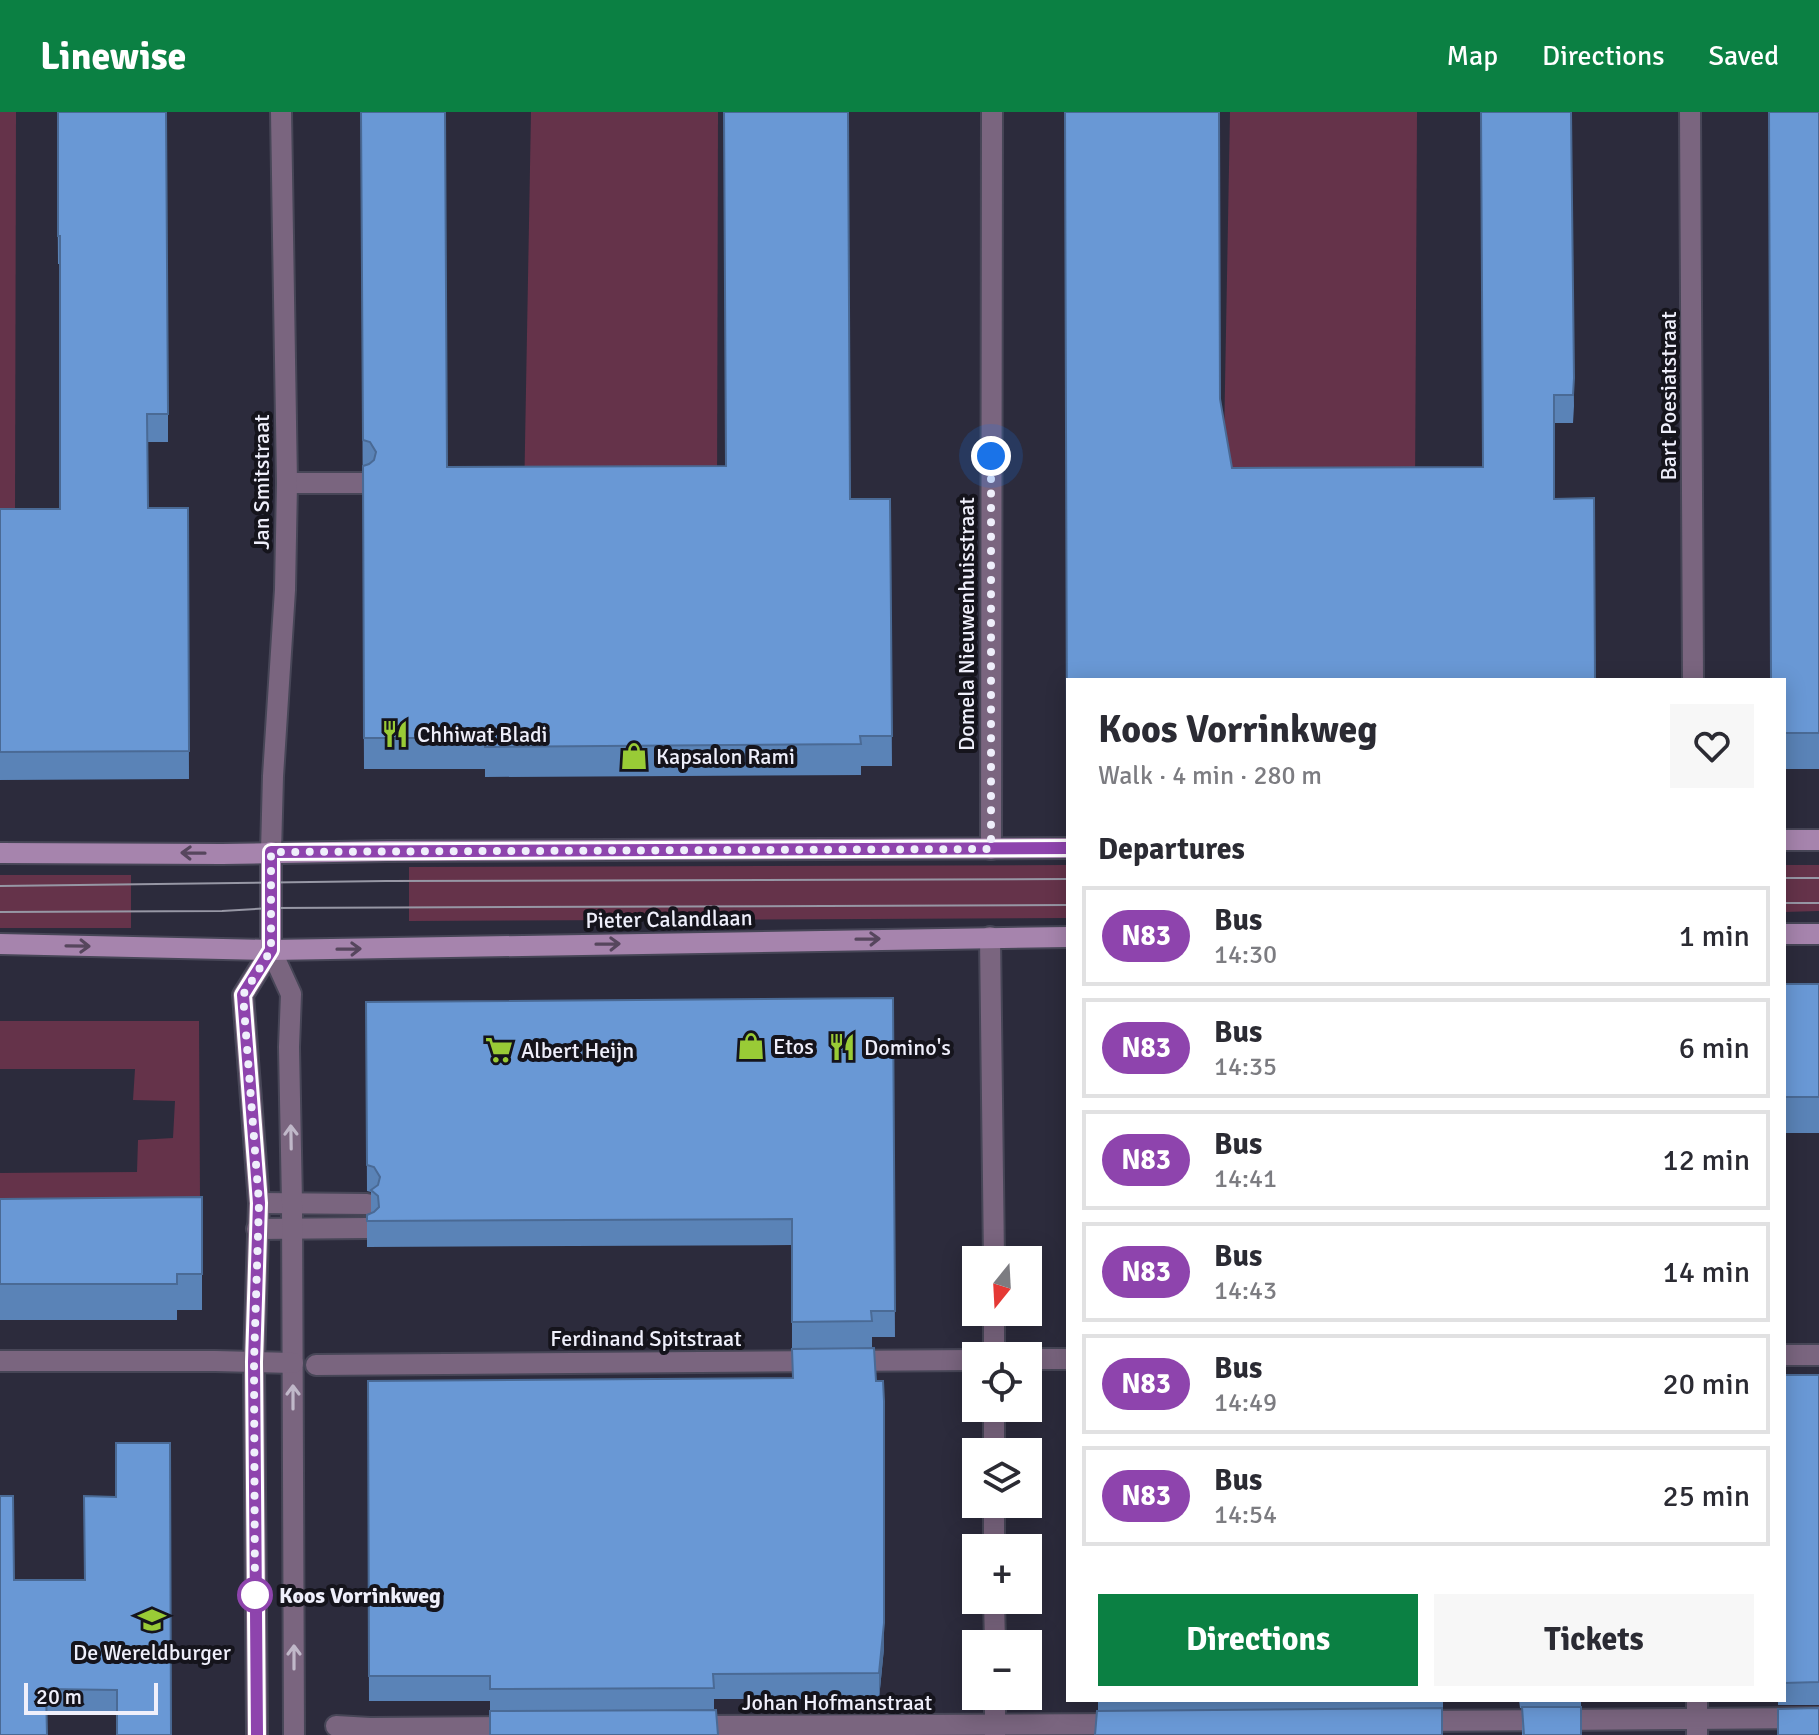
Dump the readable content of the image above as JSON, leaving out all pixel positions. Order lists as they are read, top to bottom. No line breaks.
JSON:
{"streets":{"street":["Bart Poesiatstraat","Jan Smitstraat","Domela Nieuwenhuisstraat","Pieter Calandlaan","Ferdinand Spitstraat","Johan Hofmanstraat"]},"places":{"restaurant":["Chhiwat Bladi","Domino's"],"shop":["Kapsalon Rami","Etos"],"supermarket":["Albert Heijn"],"other":["Koos Vorrinkweg"],"school or university":["De Wereldburger"]},"lines":["bus line N83"],"scale_bar":"20 m","north":"bottom","page":{"header":"Linewise","nav":["Map","Directions","Saved"],"heading":[["Koos Vorrinkweg","Walk · 4 min · 280 m"],"Departures"],"list":[{"mark":"N83","name":"Bus","note":"14:30","value":"1 min"},{"mark":"N83","name":"Bus","note":"14:35","value":"6 min"},{"mark":"N83","name":"Bus","note":"14:41","value":"12 min"},{"mark":"N83","name":"Bus","note":"14:43","value":"14 min"},{"mark":"N83","name":"Bus","note":"14:49","value":"20 min"},{"mark":"N83","name":"Bus","note":"14:54","value":"25 min"}],"map_buttons":["+","−"],"buttons":["Directions","Tickets"],"scale":"20 m"}}
